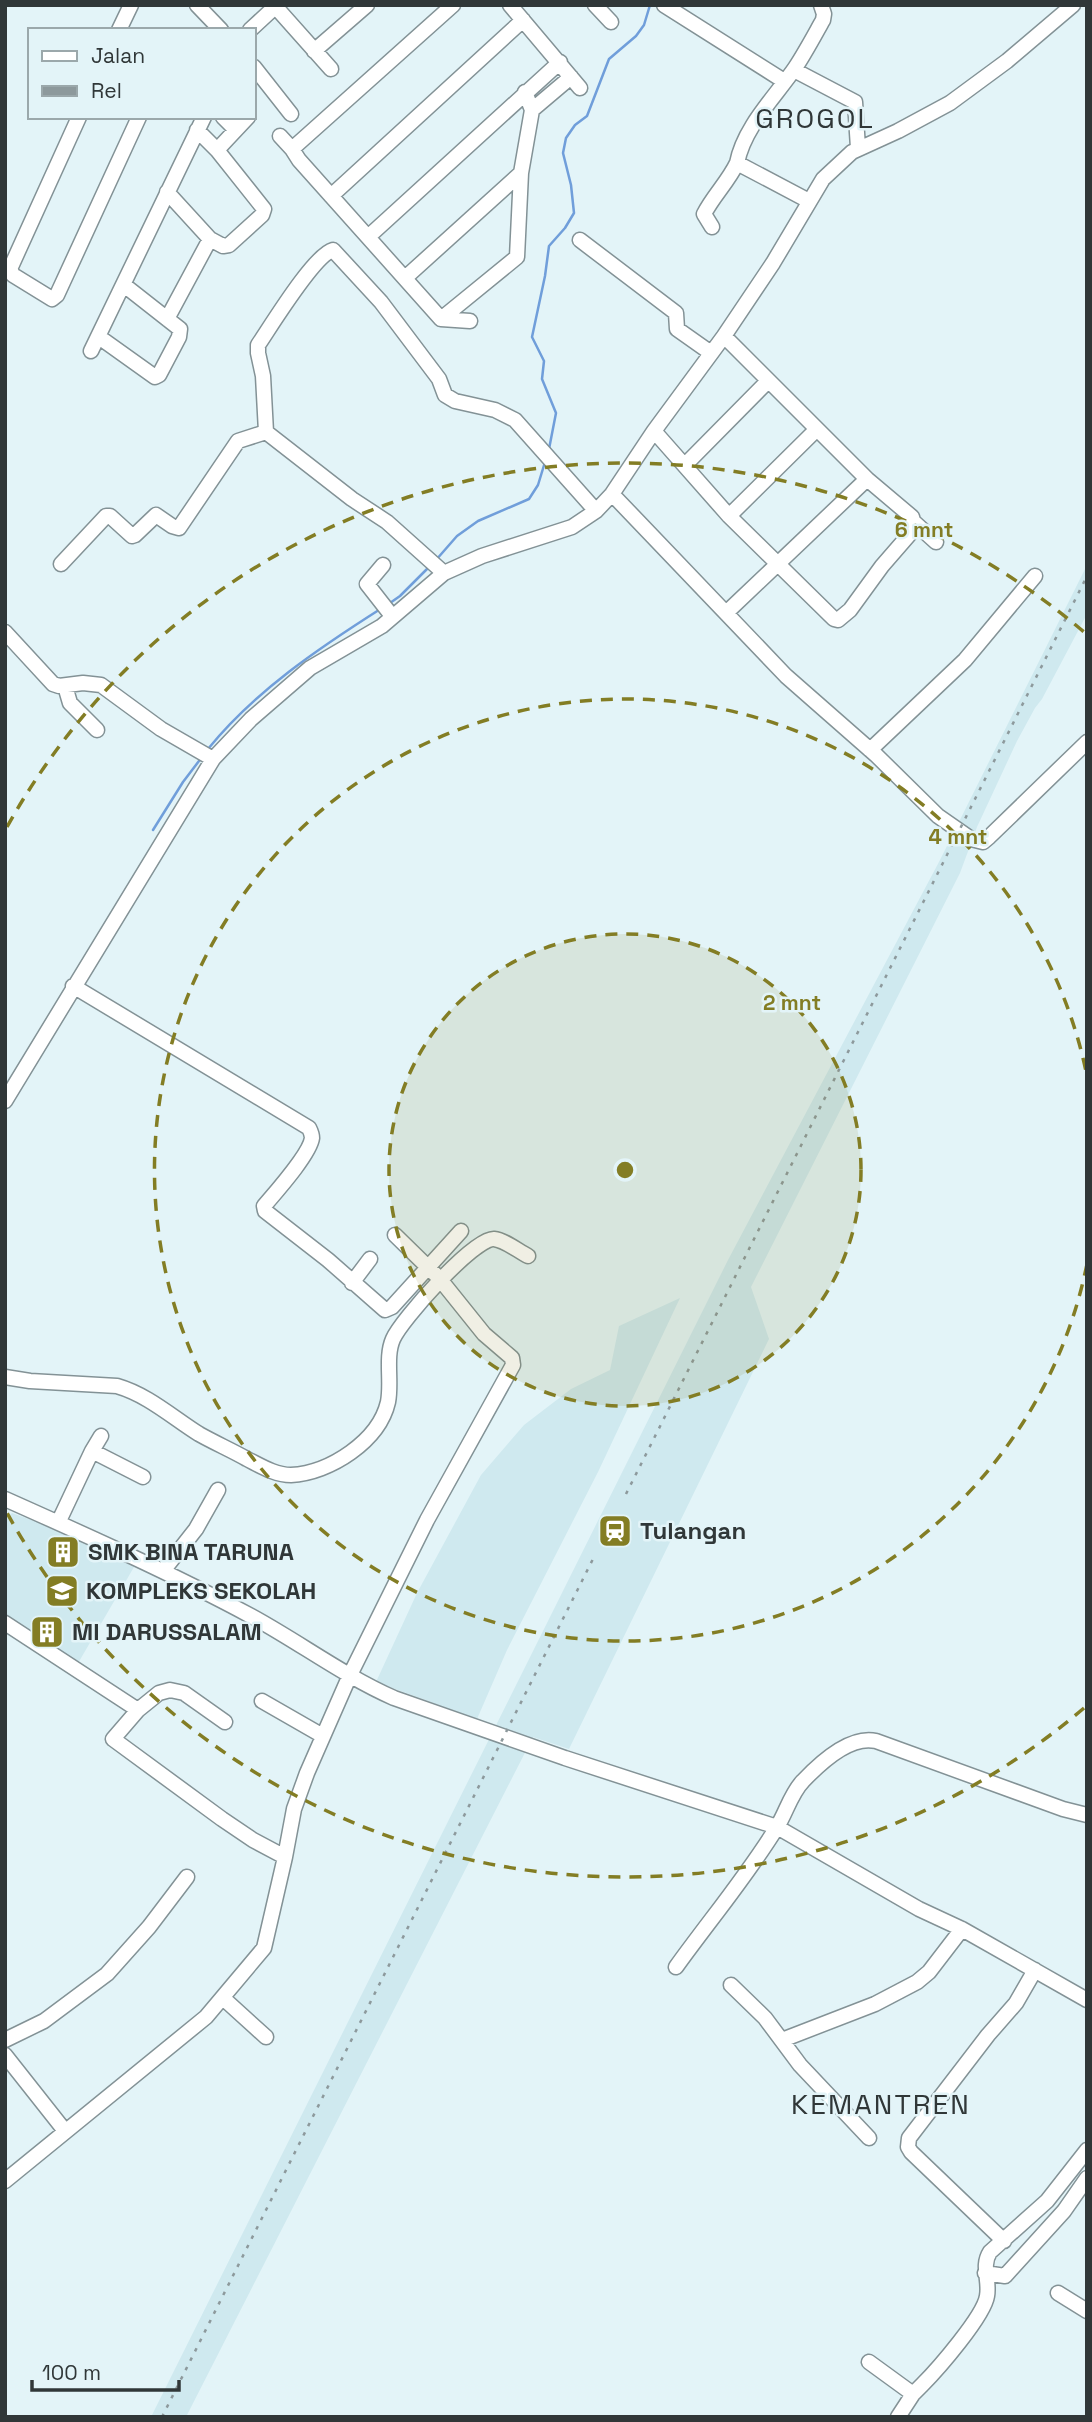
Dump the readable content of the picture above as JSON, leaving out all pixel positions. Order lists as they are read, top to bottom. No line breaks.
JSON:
{"districts":["GROGOL","KEMANTREN"],"places":{"station":["Tulangan"],"building":["SMK BINA TARUNA","MI DARUSSALAM"],"school or university":["KOMPLEKS SEKOLAH"]},"legend":["Jalan","Rel"],"scale_bar":"100 m","rings":["6 mnt","4 mnt","2 mnt"]}
